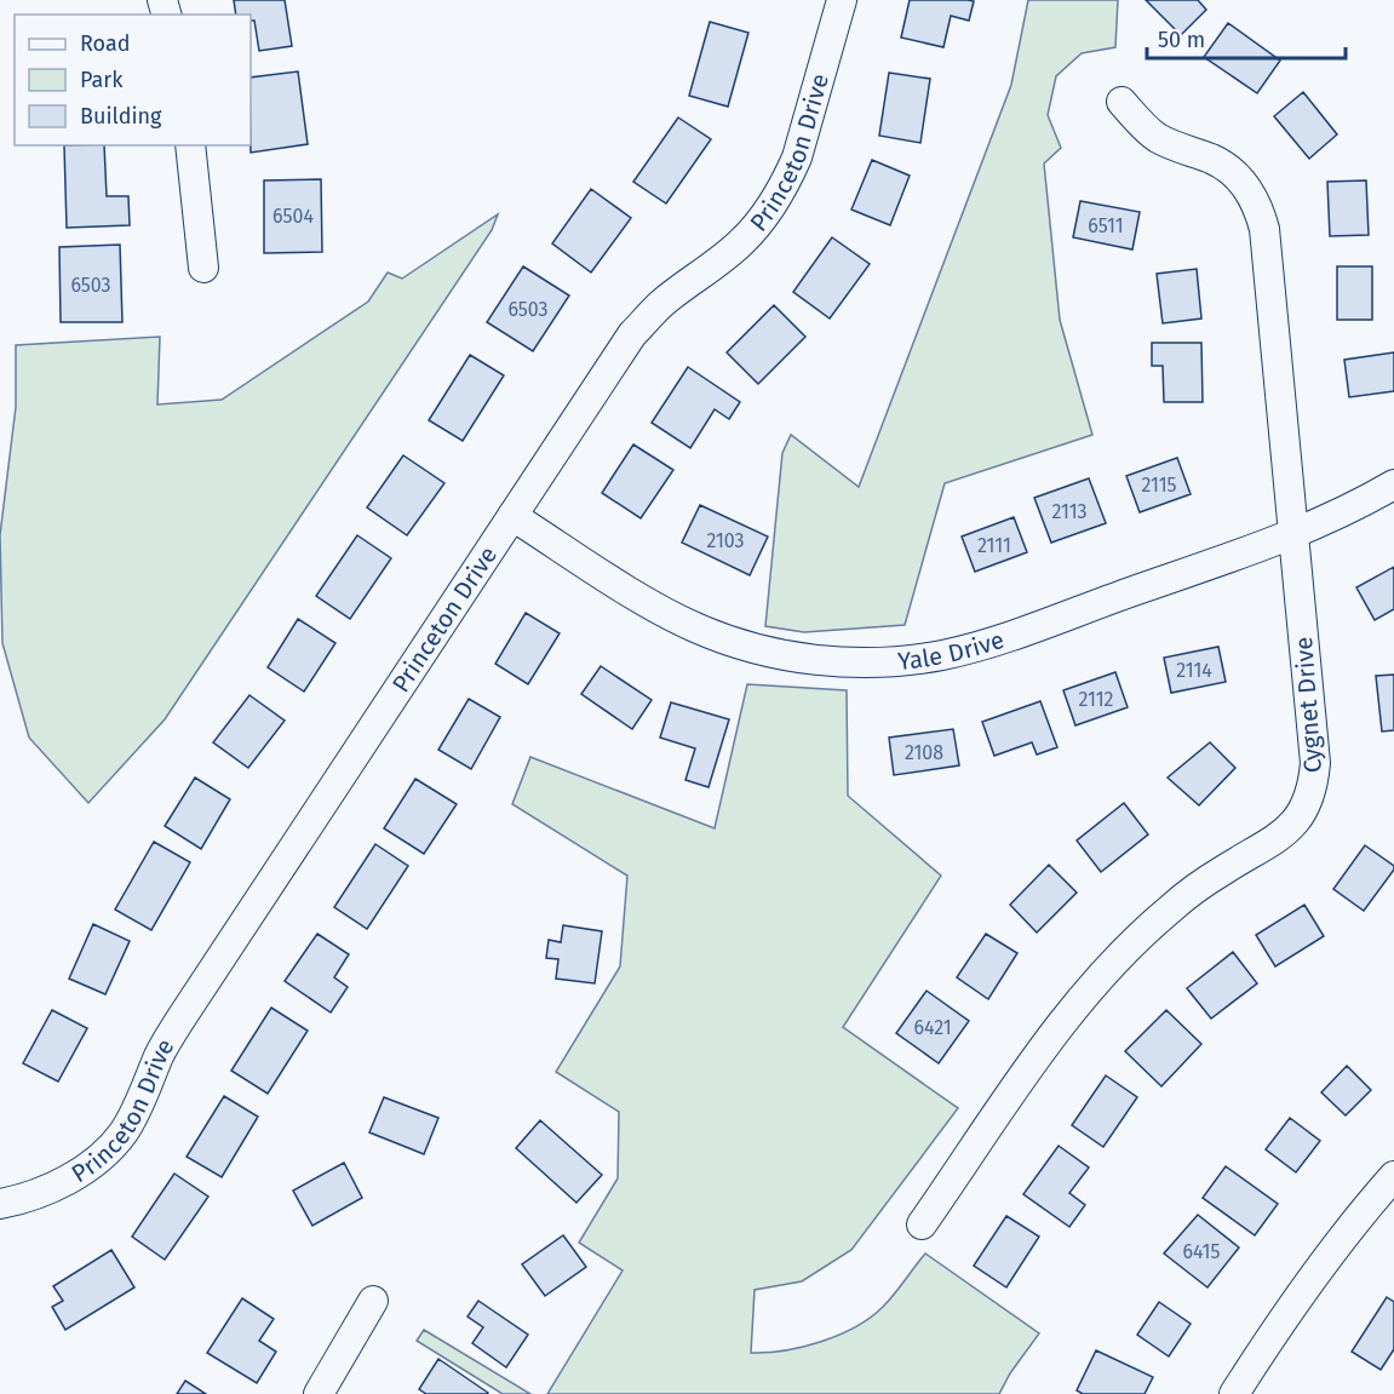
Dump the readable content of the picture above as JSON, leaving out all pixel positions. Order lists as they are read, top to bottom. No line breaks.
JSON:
{"streets":{"street":["Princeton Drive","Yale Drive","Cygnet Drive"]},"crossings":[["Princeton Drive","Yale Drive"],["Yale Drive","Cygnet Drive"]],"house_numbers":["6504","6511","6503","6503","2115","2113","2103","2111","2114","2112","2108","6421","6415"],"legend":["Road","Park","Building"],"scale_bar":"50 m"}
